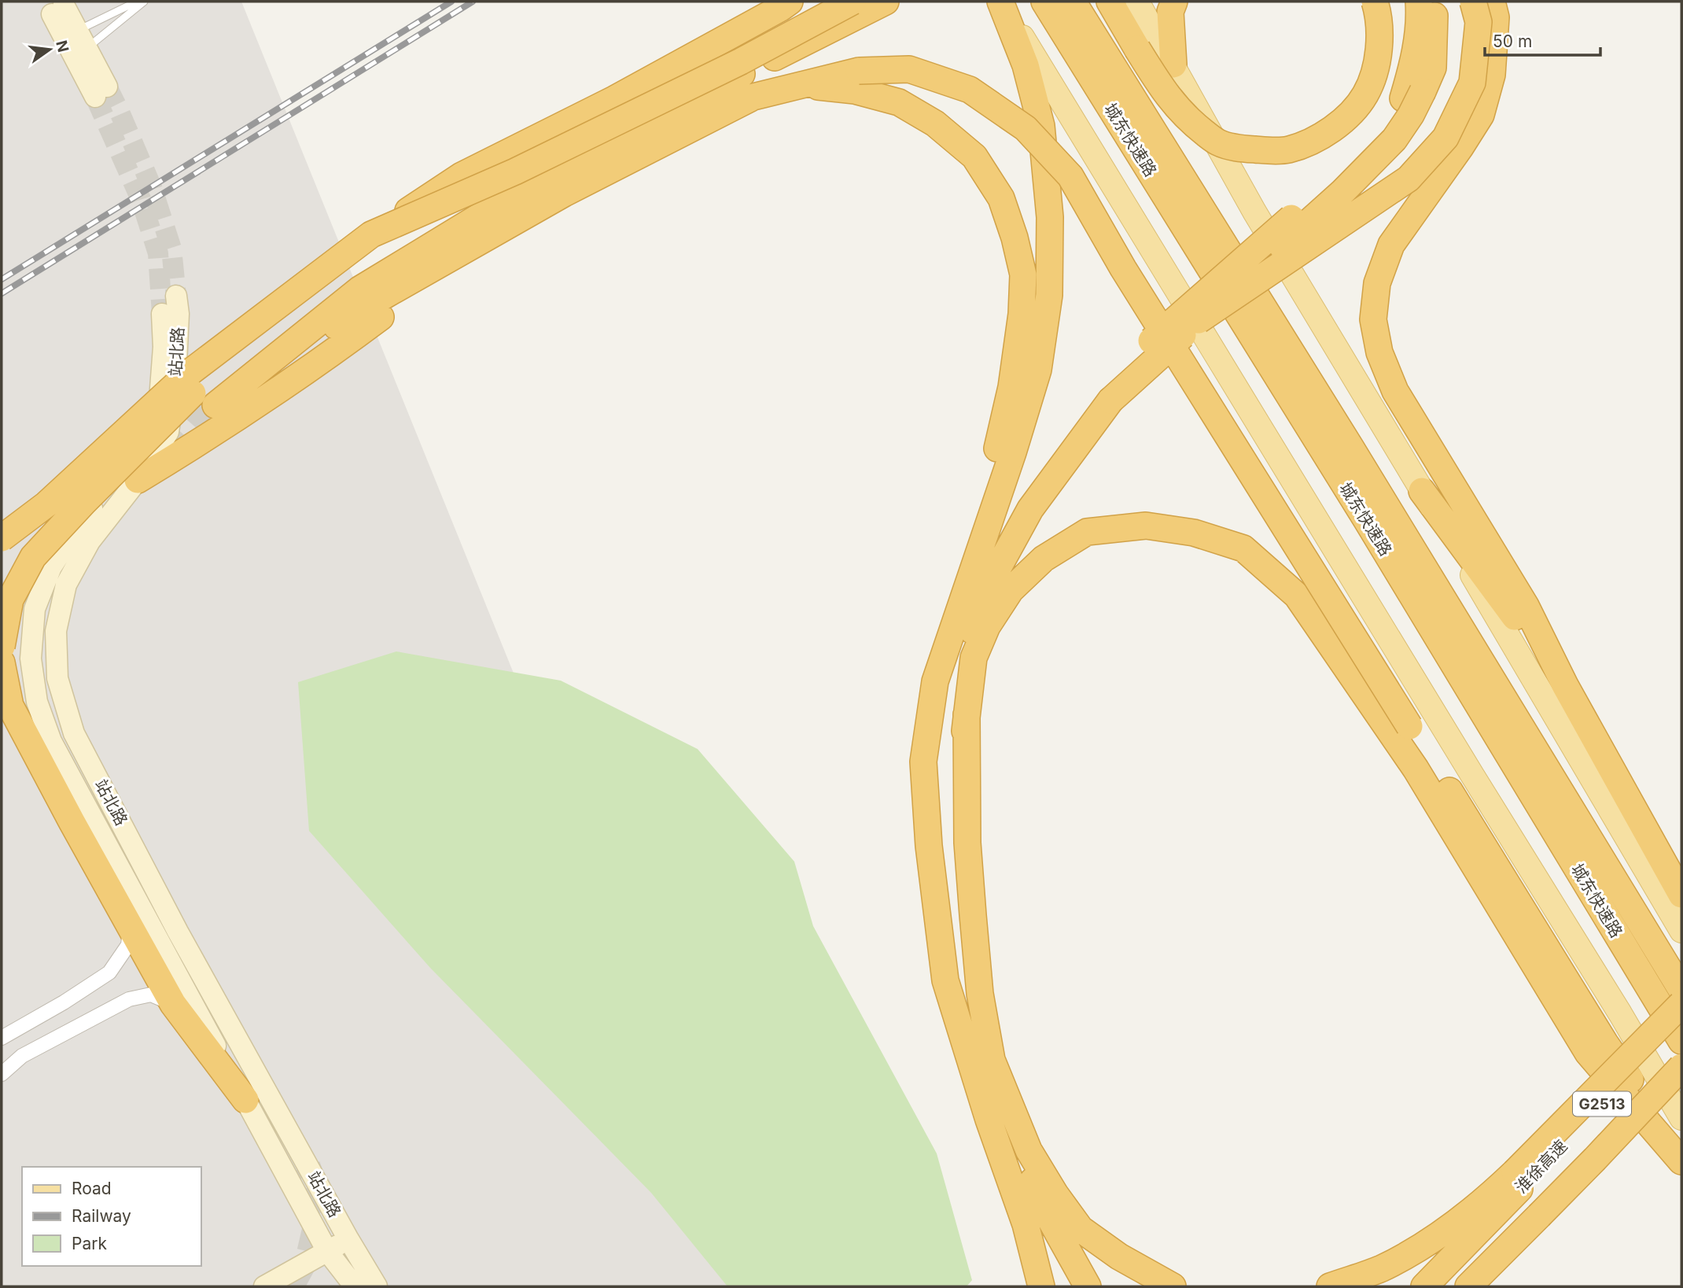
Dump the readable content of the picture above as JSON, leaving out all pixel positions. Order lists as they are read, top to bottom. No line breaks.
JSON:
{"streets":{"highway":["城东快速路","G2513","淮徐高速"],"street":["站北路"]},"legend":["Road","Railway","Park"],"scale_bar":"50 m","north":"right"}
